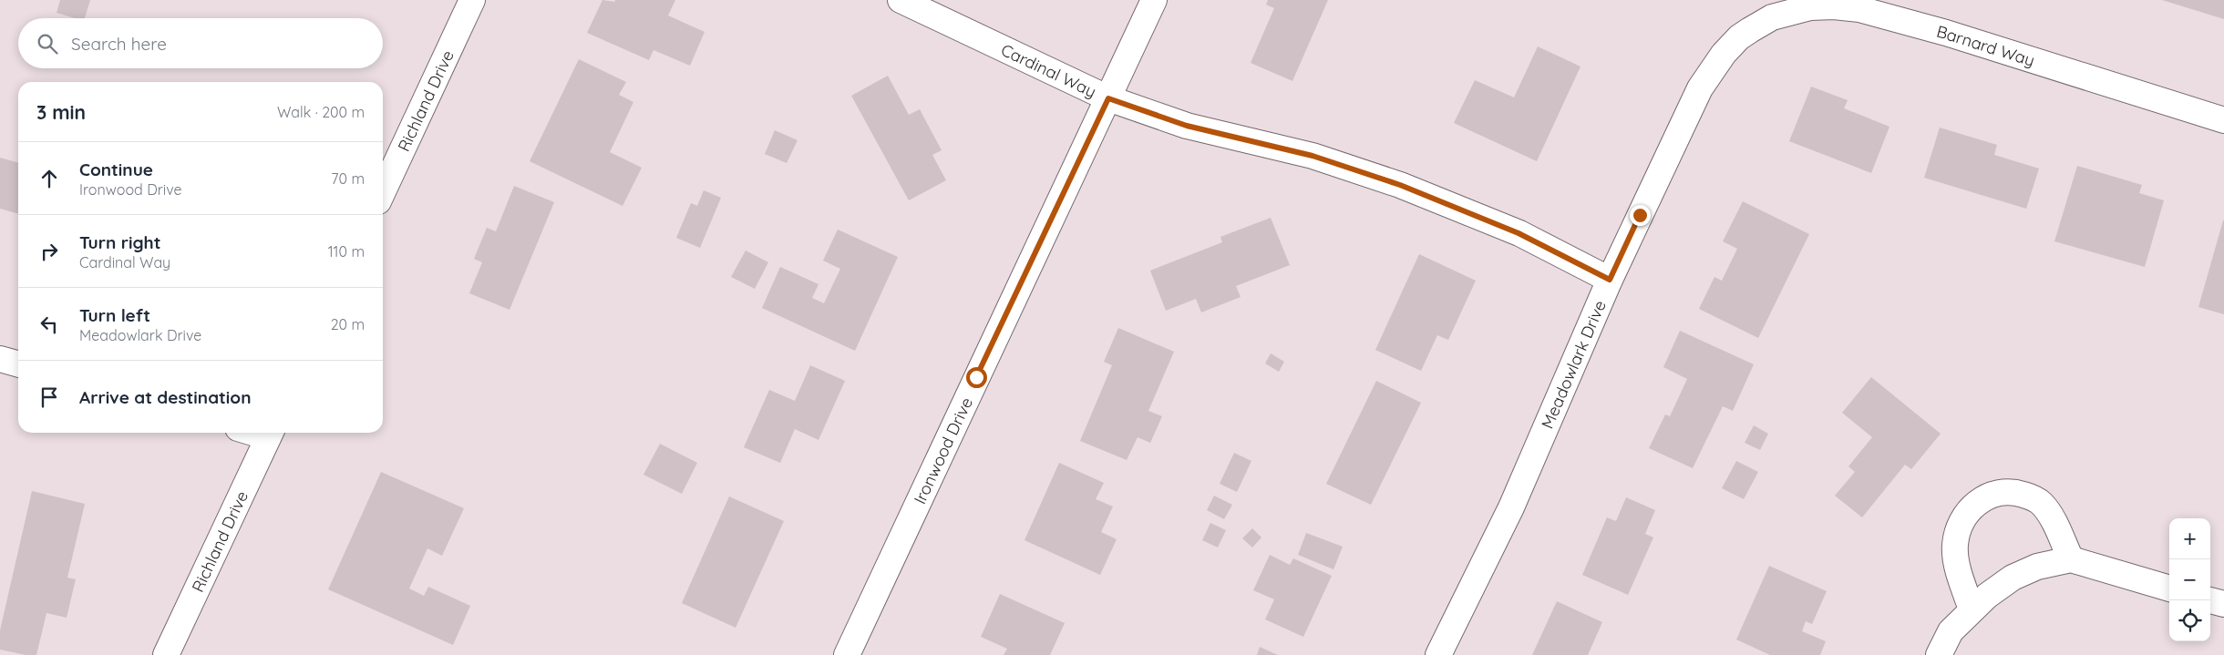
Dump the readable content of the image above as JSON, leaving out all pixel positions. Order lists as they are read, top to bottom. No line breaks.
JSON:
{"streets":{"street":["Barnard Way","Cardinal Way","Richland Drive","Meadowlark Drive","Ironwood Drive"]},"crossings":[["Barnard Way","Meadowlark Drive"],["Cardinal Way","Meadowlark Drive"],["Cardinal Way","Ironwood Drive"]],"page":{"search":"Search here","heading":["3 min","Walk · 200 m"],"list":[["Continue","Ironwood Drive","70 m"],["Turn right","Cardinal Way","110 m"],["Turn left","Meadowlark Drive","20 m"],"Arrive at destination"],"map_buttons":["+","−"]}}
